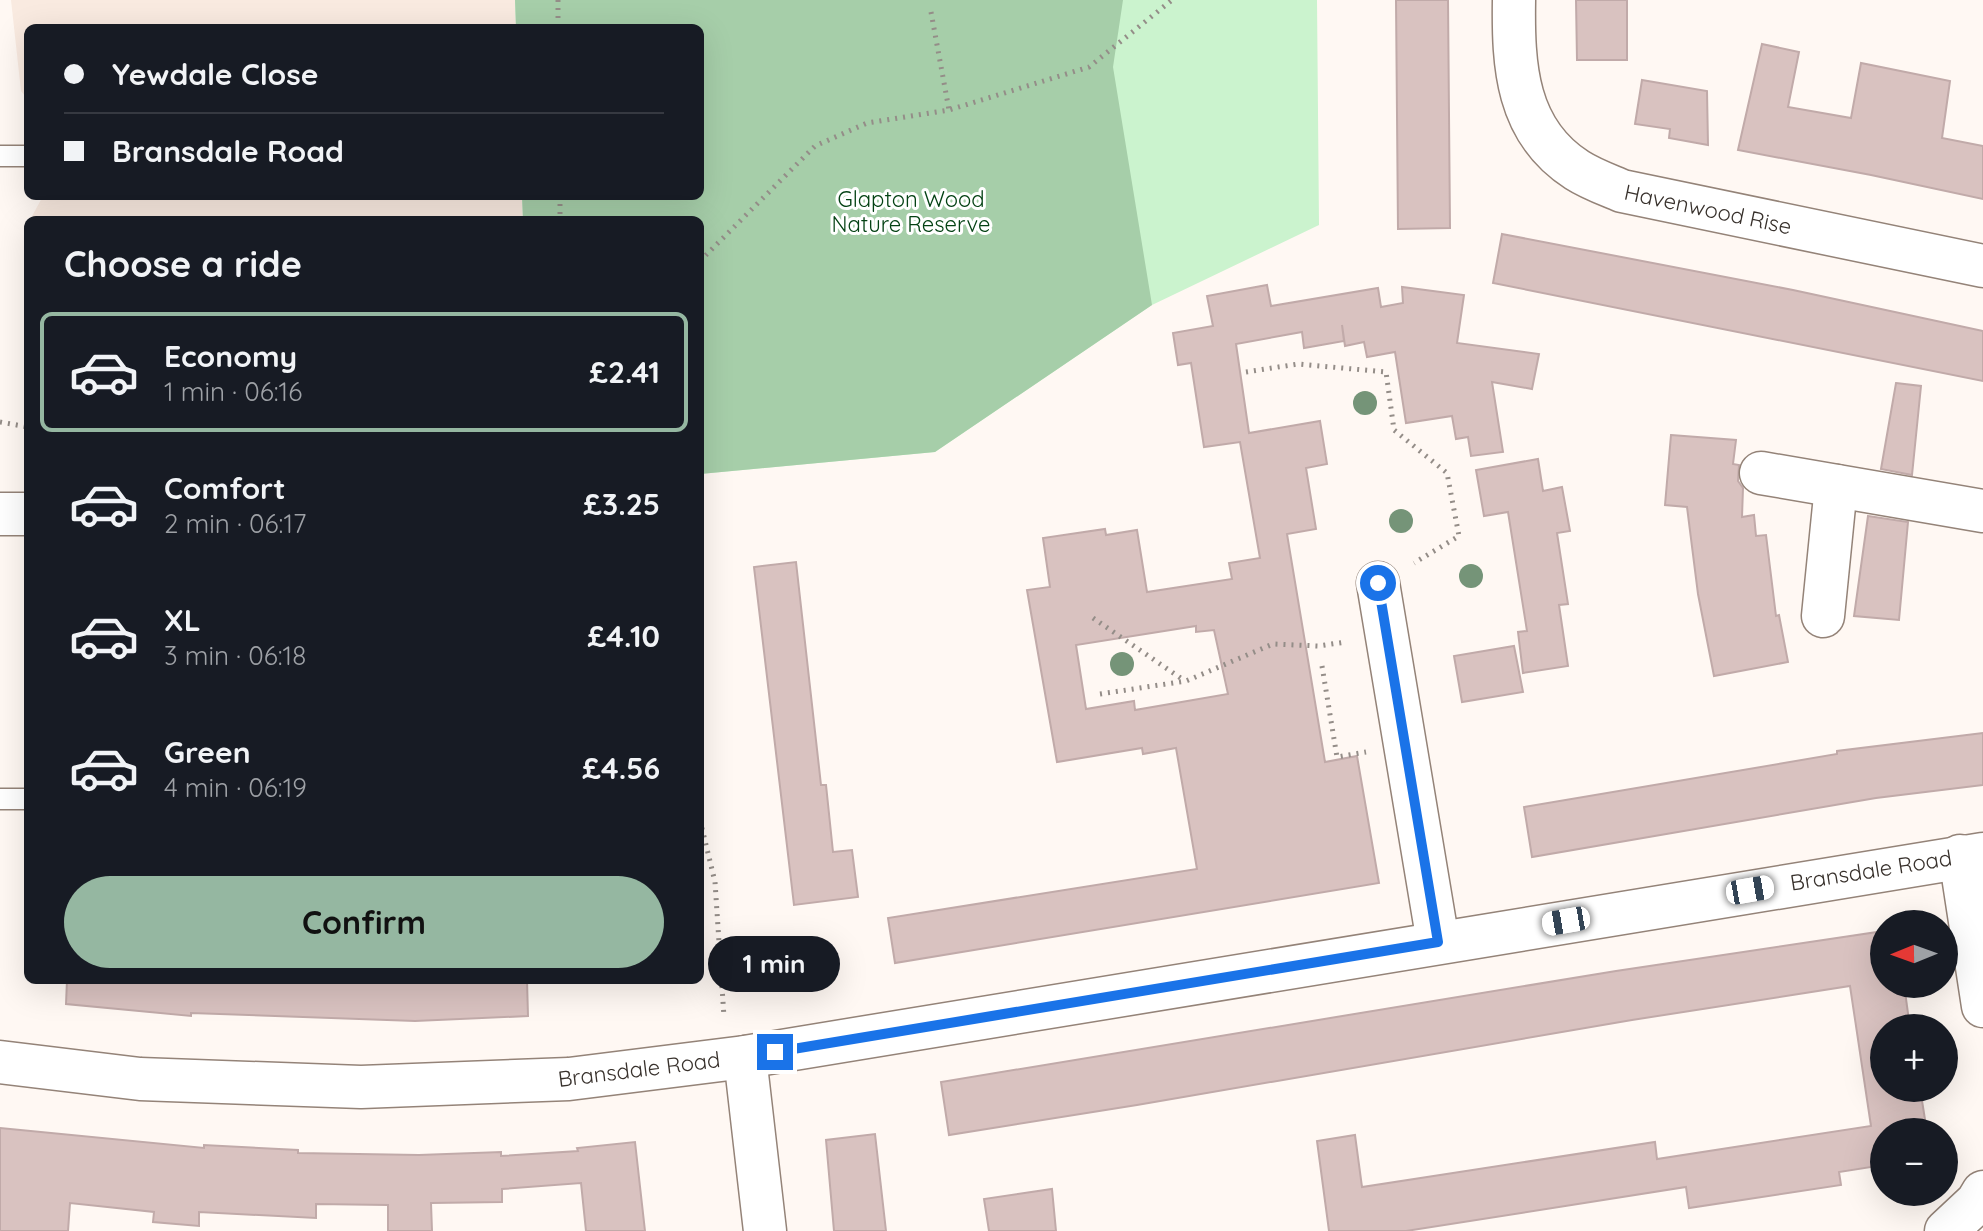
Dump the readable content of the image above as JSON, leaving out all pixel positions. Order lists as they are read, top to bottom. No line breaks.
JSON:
{"streets":{"street":["Havenwood Rise","Bransdale Road"]},"parks":["Glapton Wood Nature Reserve"],"north":"left","page":{"banner":["Yewdale Close","Bransdale Road"],"heading":"Choose a ride","list":[{"name":"Economy","note":"1 min · 06:16","value":"£2.41"},{"name":"Comfort","note":"2 min · 06:17","value":"£3.25"},{"name":"XL","note":"3 min · 06:18","value":"£4.10"},{"name":"Green","note":"4 min · 06:19","value":"£4.56"}],"buttons":"Confirm","map_buttons":["+","−"],"bubble":"1 min"}}
